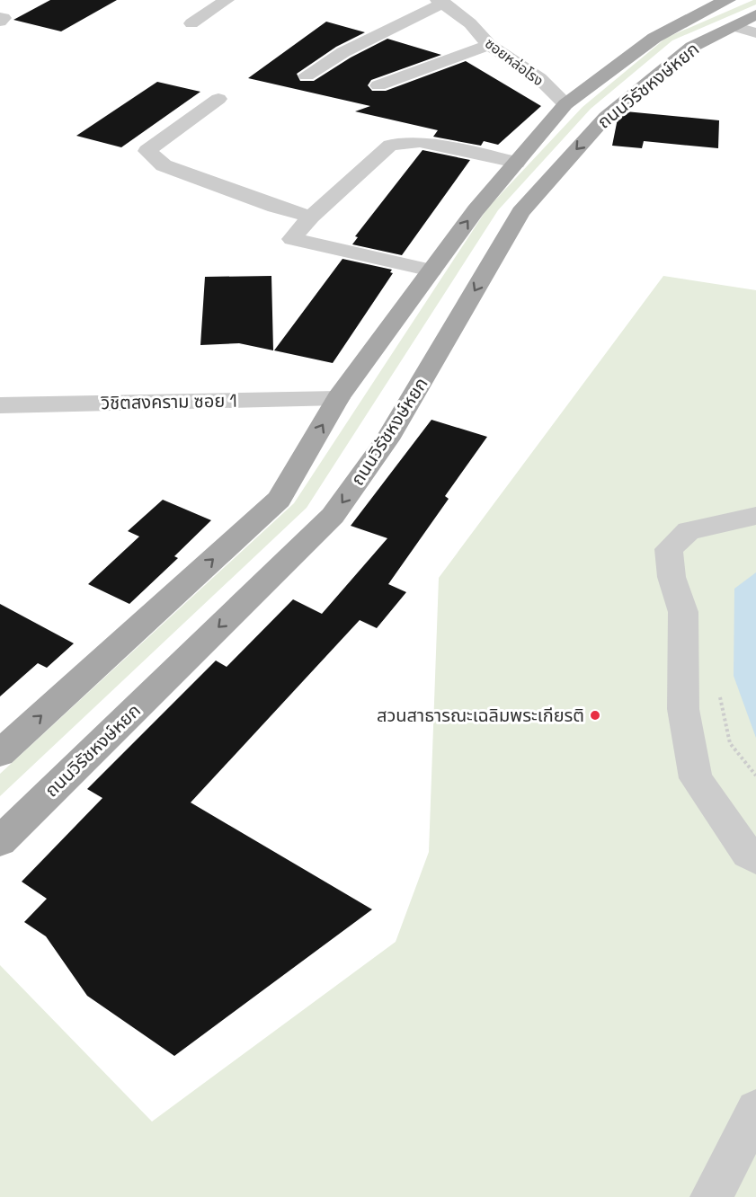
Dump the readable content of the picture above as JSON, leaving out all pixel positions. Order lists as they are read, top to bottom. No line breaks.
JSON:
{"streets":{"main road":["ถนนวิรัชหงษ์หยก"],"street":["ซอยหล่อโรง","วิชิตสงคราม ซอย 1"]},"crossings":[["ซอยหล่อโรง","ถนนวิรัชหงษ์หยก"],["ถนนวิรัชหงษ์หยก","วิชิตสงคราม ซอย 1"]],"places":["สวนสาธารณะเฉลิมพระเกียรติ"]}
